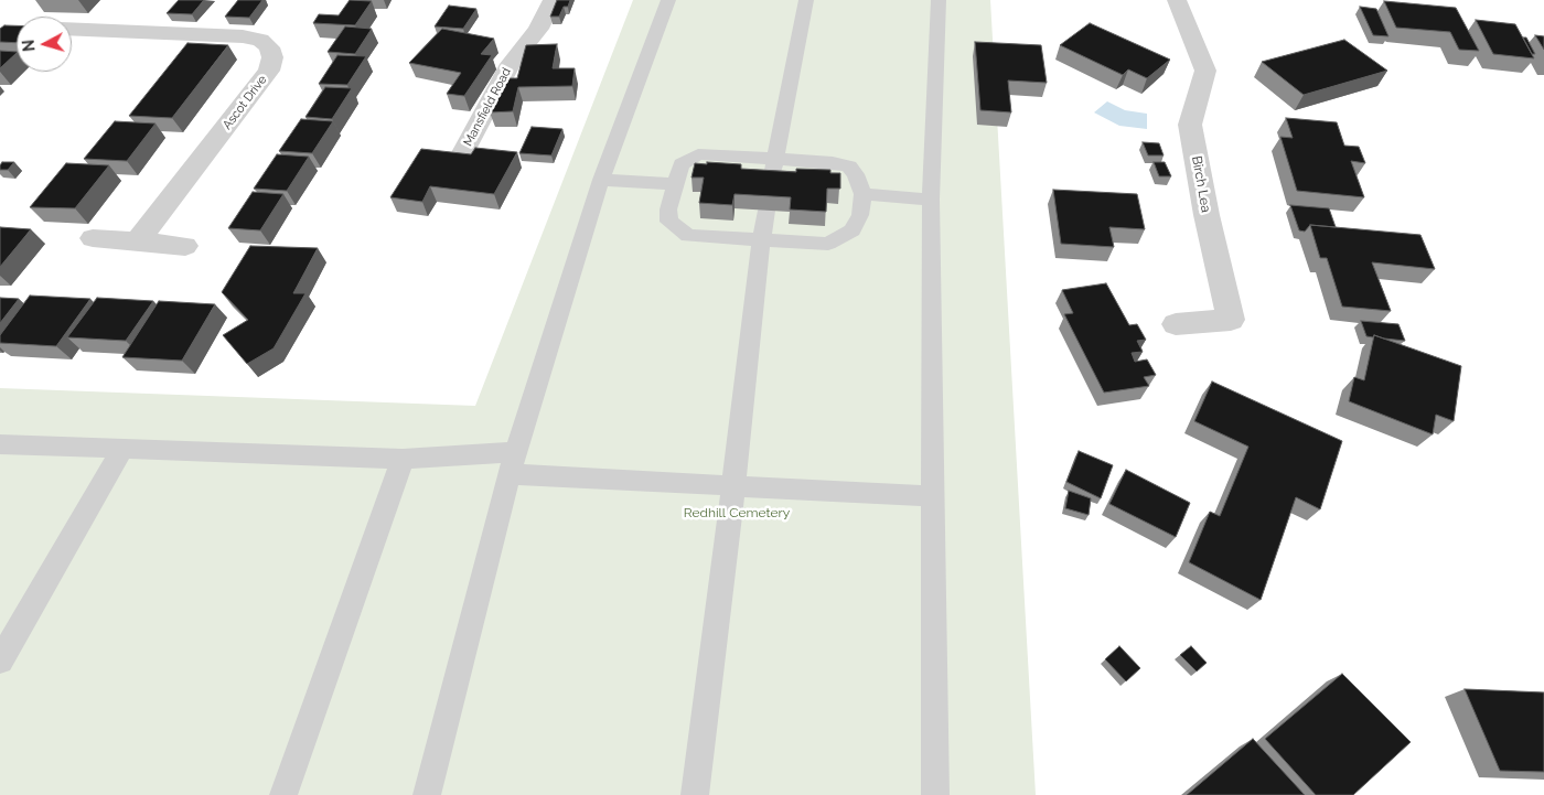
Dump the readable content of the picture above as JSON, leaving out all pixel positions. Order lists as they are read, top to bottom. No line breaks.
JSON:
{"streets":{"street":["Ascot Drive","Mansfield Road","Birch Lea"]},"parks":["Redhill Cemetery"],"north":"left"}
